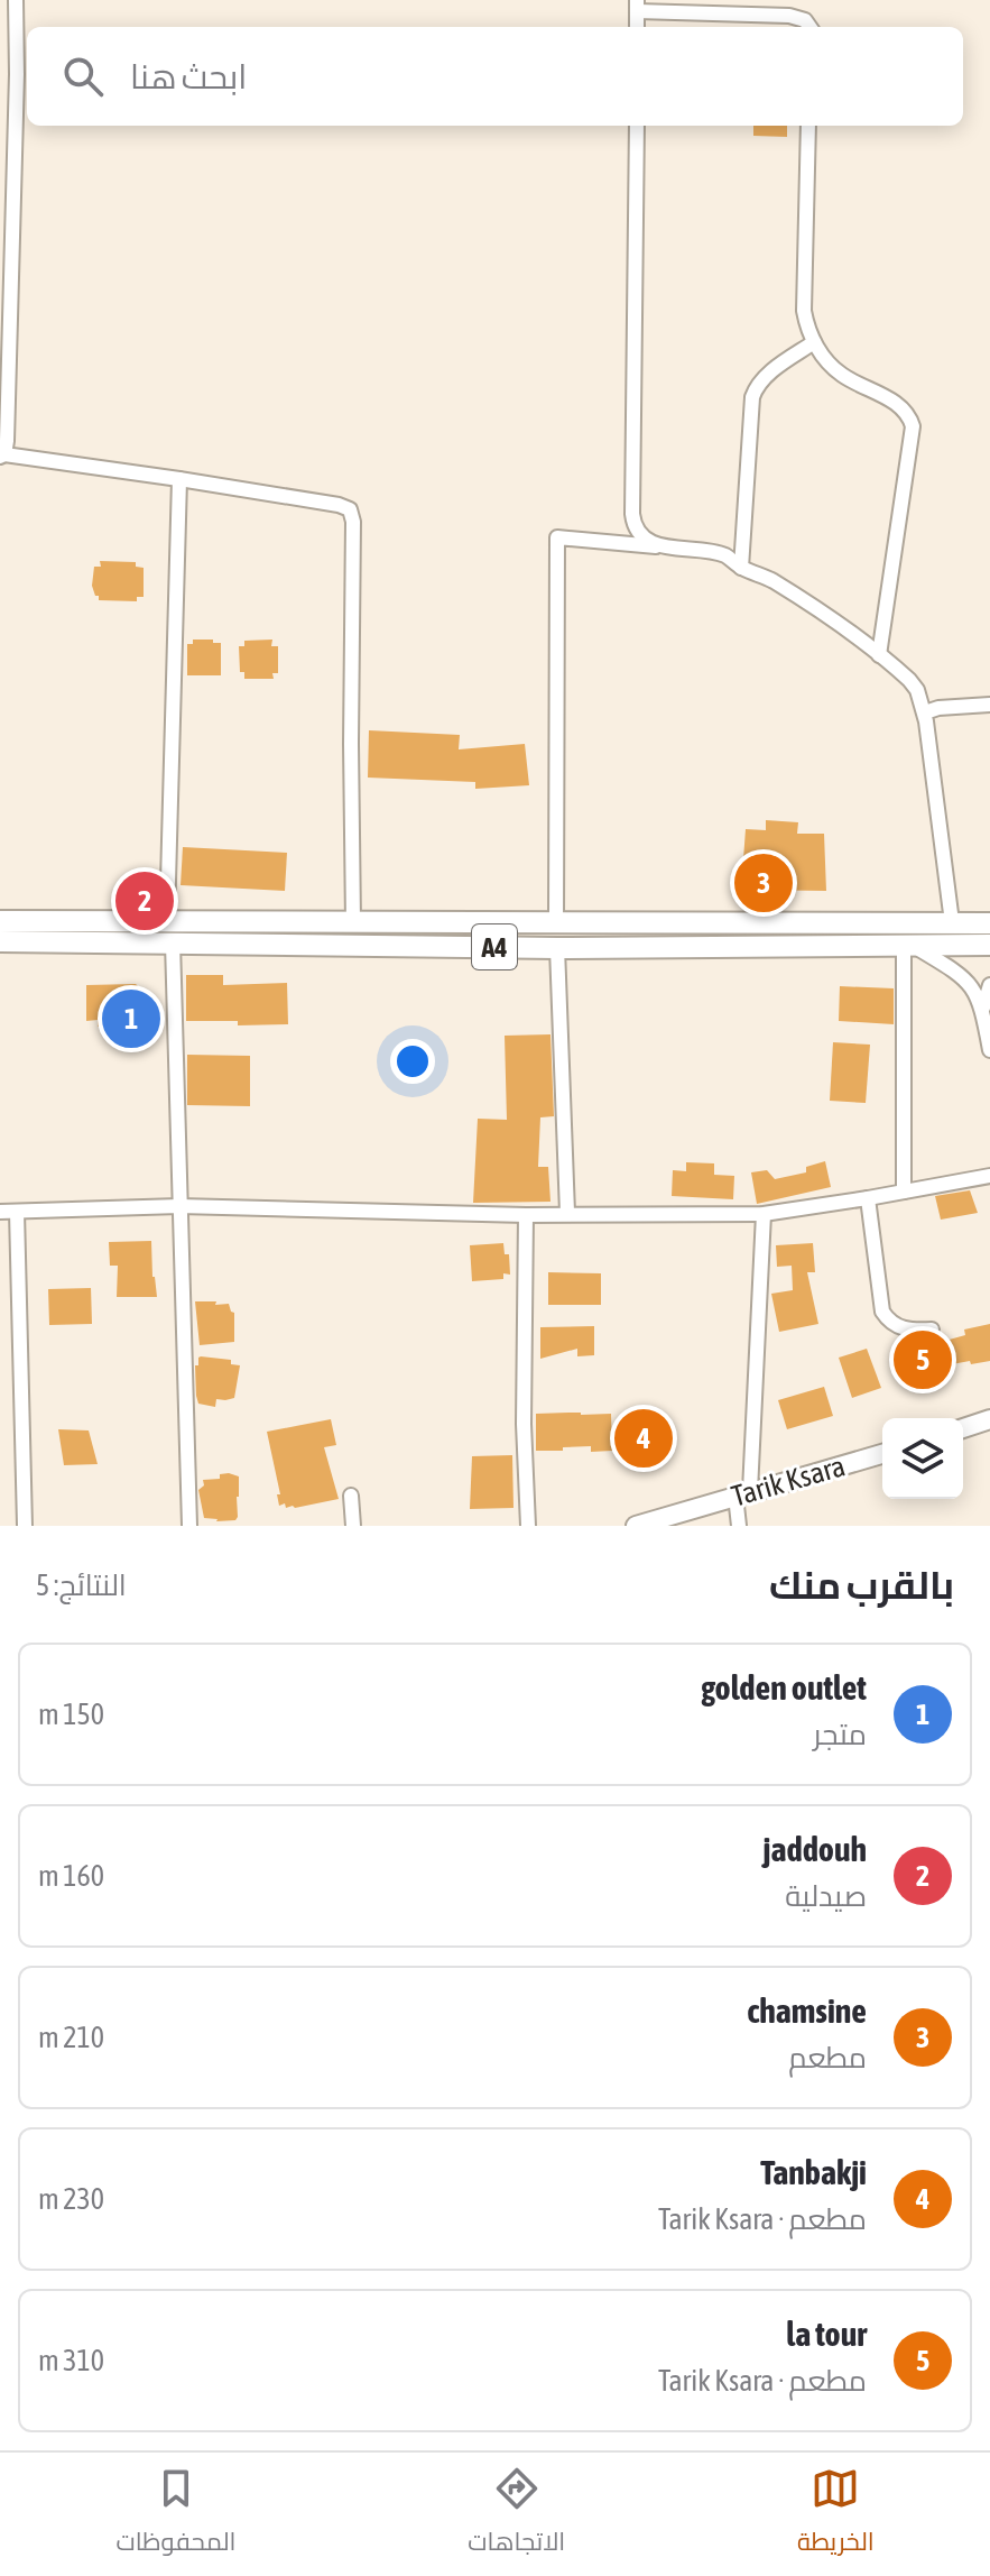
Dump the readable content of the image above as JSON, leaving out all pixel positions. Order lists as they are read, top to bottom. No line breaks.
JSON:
{"streets":{"highway":["A4"],"main road":["Tarik Ksara"]},"page":{"search":"ابحث هنا","pins":["3","2","1","5","4"],"heading":["بالقرب منك","النتائج: 5"],"list":[{"mark":"1","name":"golden outlet","note":"متجر","value":"150 m"},{"mark":"2","name":"jaddouh","note":"صيدلية","value":"160 m"},{"mark":"3","name":"chamsine","note":"مطعم","value":"210 m"},{"mark":"4","name":"Tanbakji","note":"مطعم · Tarik Ksara","value":"230 m"},{"mark":"5","name":"la tour","note":"مطعم · Tarik Ksara","value":"310 m"}],"nav":["الخريطة","الاتجاهات","المحفوظات"]}}
